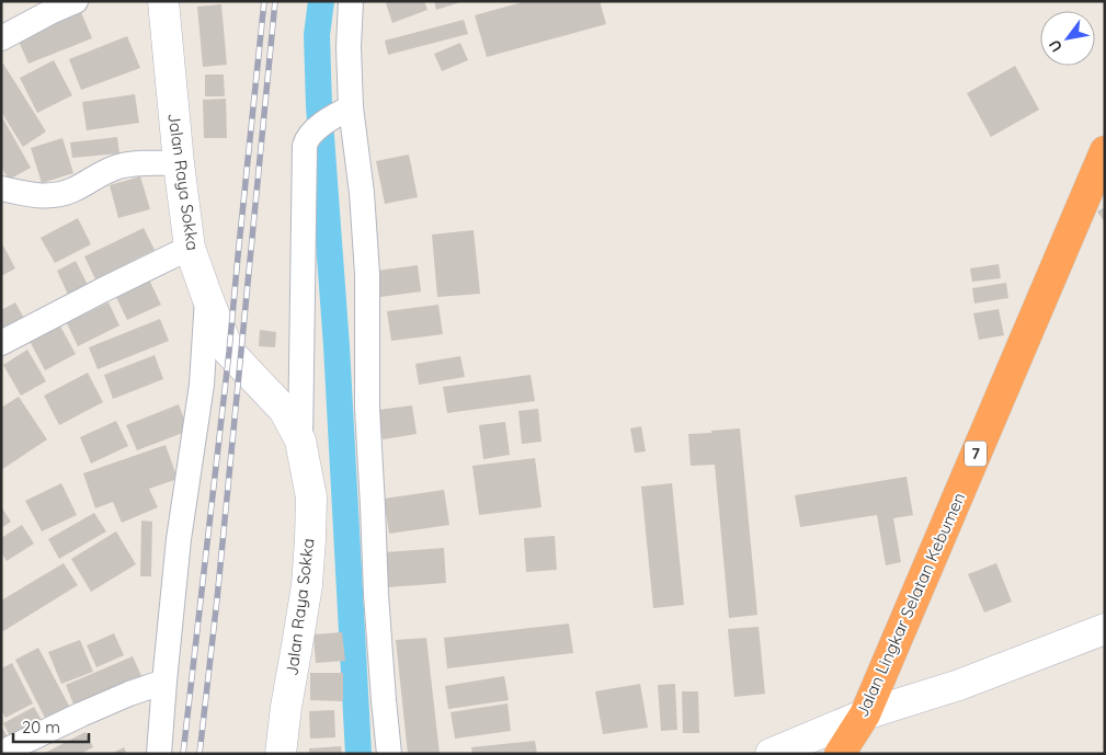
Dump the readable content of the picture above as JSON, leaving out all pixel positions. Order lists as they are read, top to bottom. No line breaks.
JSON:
{"streets":{"highway":["7","Jalan Lingkar Selatan Kebumen"],"main road":["Jalan Raya Sokka"]},"scale_bar":"20 m","north":"bottom left"}
